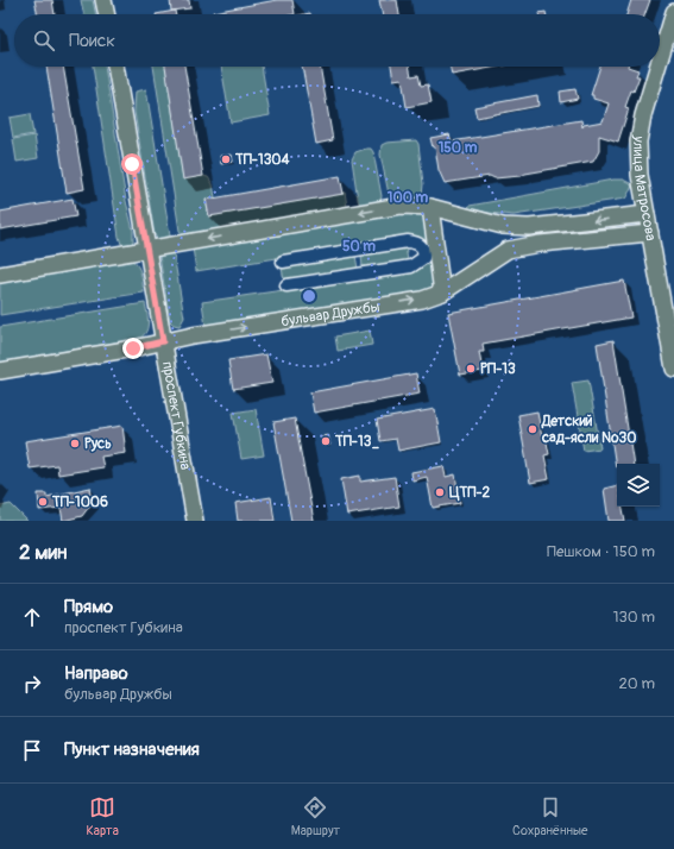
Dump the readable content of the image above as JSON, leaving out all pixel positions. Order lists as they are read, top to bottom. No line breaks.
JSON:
{"streets":{"main road":["улица Матросова","бульвар Дружбы","проспект Губкина"]},"crossings":[["улица Матросова","бульвар Дружбы"],["бульвар Дружбы","проспект Губкина"]],"places":["ТП-1304","РП-13","Детский сад-ясли №30","ТП-13_","Русь","ЦТП-2","ТП-1006"],"page":{"search":"Поиск","heading":["2 мин","Пешком · 150 m"],"list":[["Прямо","проспект Губкина","130 m"],["Направо","бульвар Дружбы","20 m"],"Пункт назначения"],"nav":["Карта","Маршрут","Сохранённые"]},"rings":["150 m","100 m","50 m"]}
